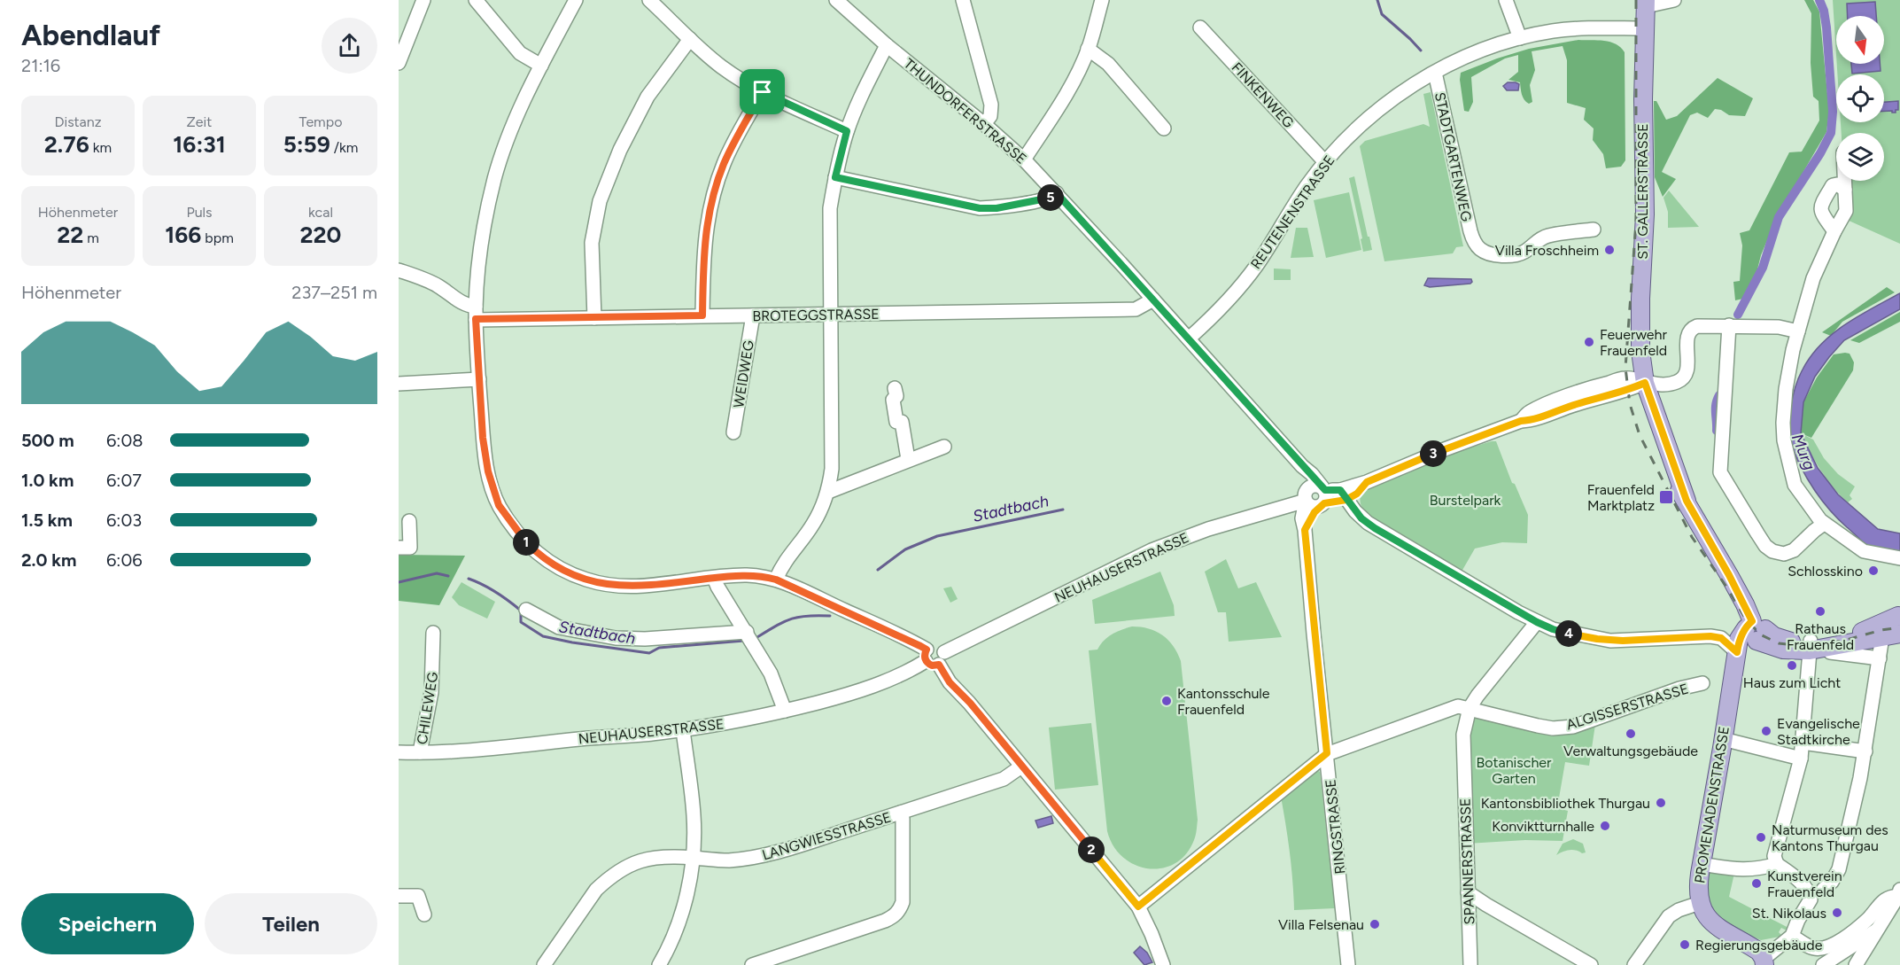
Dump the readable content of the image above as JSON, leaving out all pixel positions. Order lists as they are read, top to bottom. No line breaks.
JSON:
{"streets":{"main road":["ST. GALLERSTRASSE","PROMENADENSTRASSE"],"street":["FINKENWEG","THUNDORFERSTRASSE","STADTGARTENWEG","REUTENENSTRASSE","BROTEGGSTRASSE","WEIDWEG","NEUHAUSERSTRASSE","ALGISSERSTRASSE","CHILEWEG","RINGSTRASSE","LANGWIESSTRASSE","SPANNERSTRASSE"]},"crossings":[["FINKENWEG","REUTENENSTRASSE"],["THUNDORFERSTRASSE","REUTENENSTRASSE"],["THUNDORFERSTRASSE","BROTEGGSTRASSE"],["THUNDORFERSTRASSE","NEUHAUSERSTRASSE"],["STADTGARTENWEG","REUTENENSTRASSE"],["ST. GALLERSTRASSE","REUTENENSTRASSE"],["ST. GALLERSTRASSE","NEUHAUSERSTRASSE"],["ST. GALLERSTRASSE","PROMENADENSTRASSE"],["BROTEGGSTRASSE","WEIDWEG"],["NEUHAUSERSTRASSE","CHILEWEG"],["NEUHAUSERSTRASSE","RINGSTRASSE"],["ALGISSERSTRASSE","RINGSTRASSE"],["ALGISSERSTRASSE","SPANNERSTRASSE"]],"water":["Murg","Stadtbach"],"parks":["Burstelpark","Botanischer Garten"],"places":{"other":["Villa Froschheim","Feuerwehr Frauenfeld","Schlosskino","Rathaus Frauenfeld","Haus zum Licht","Kantonsschule Frauenfeld","Evangelische Stadtkirche","Verwaltungsgebäude","Kantonsbibliothek Thurgau","Konviktturnhalle","Naturmuseum des Kantons Thurgau","Kunstverein Frauenfeld","St. Nikolaus","Villa Felsenau","Regierungsgebäude"],"transit":["Frauenfeld Marktplatz"]},"north":"bottom","page":{"heading":["Abendlauf","21:16"],"stats":[["Distanz","2.76 km"],["Zeit","16:31"],["Tempo","5:59 /km"],["Höhenmeter","22 m"],["Puls","166 bpm"],["kcal","220"]],"pins":["5","3","1","4","2"],"chart":["Höhenmeter","237–251 m"],"list":[{"name":"500 m","note":"6:08"},{"name":"1.0 km","note":"6:07"},{"name":"1.5 km","note":"6:03"},{"name":"2.0 km","note":"6:06"}],"buttons":["Speichern","Teilen"]}}
